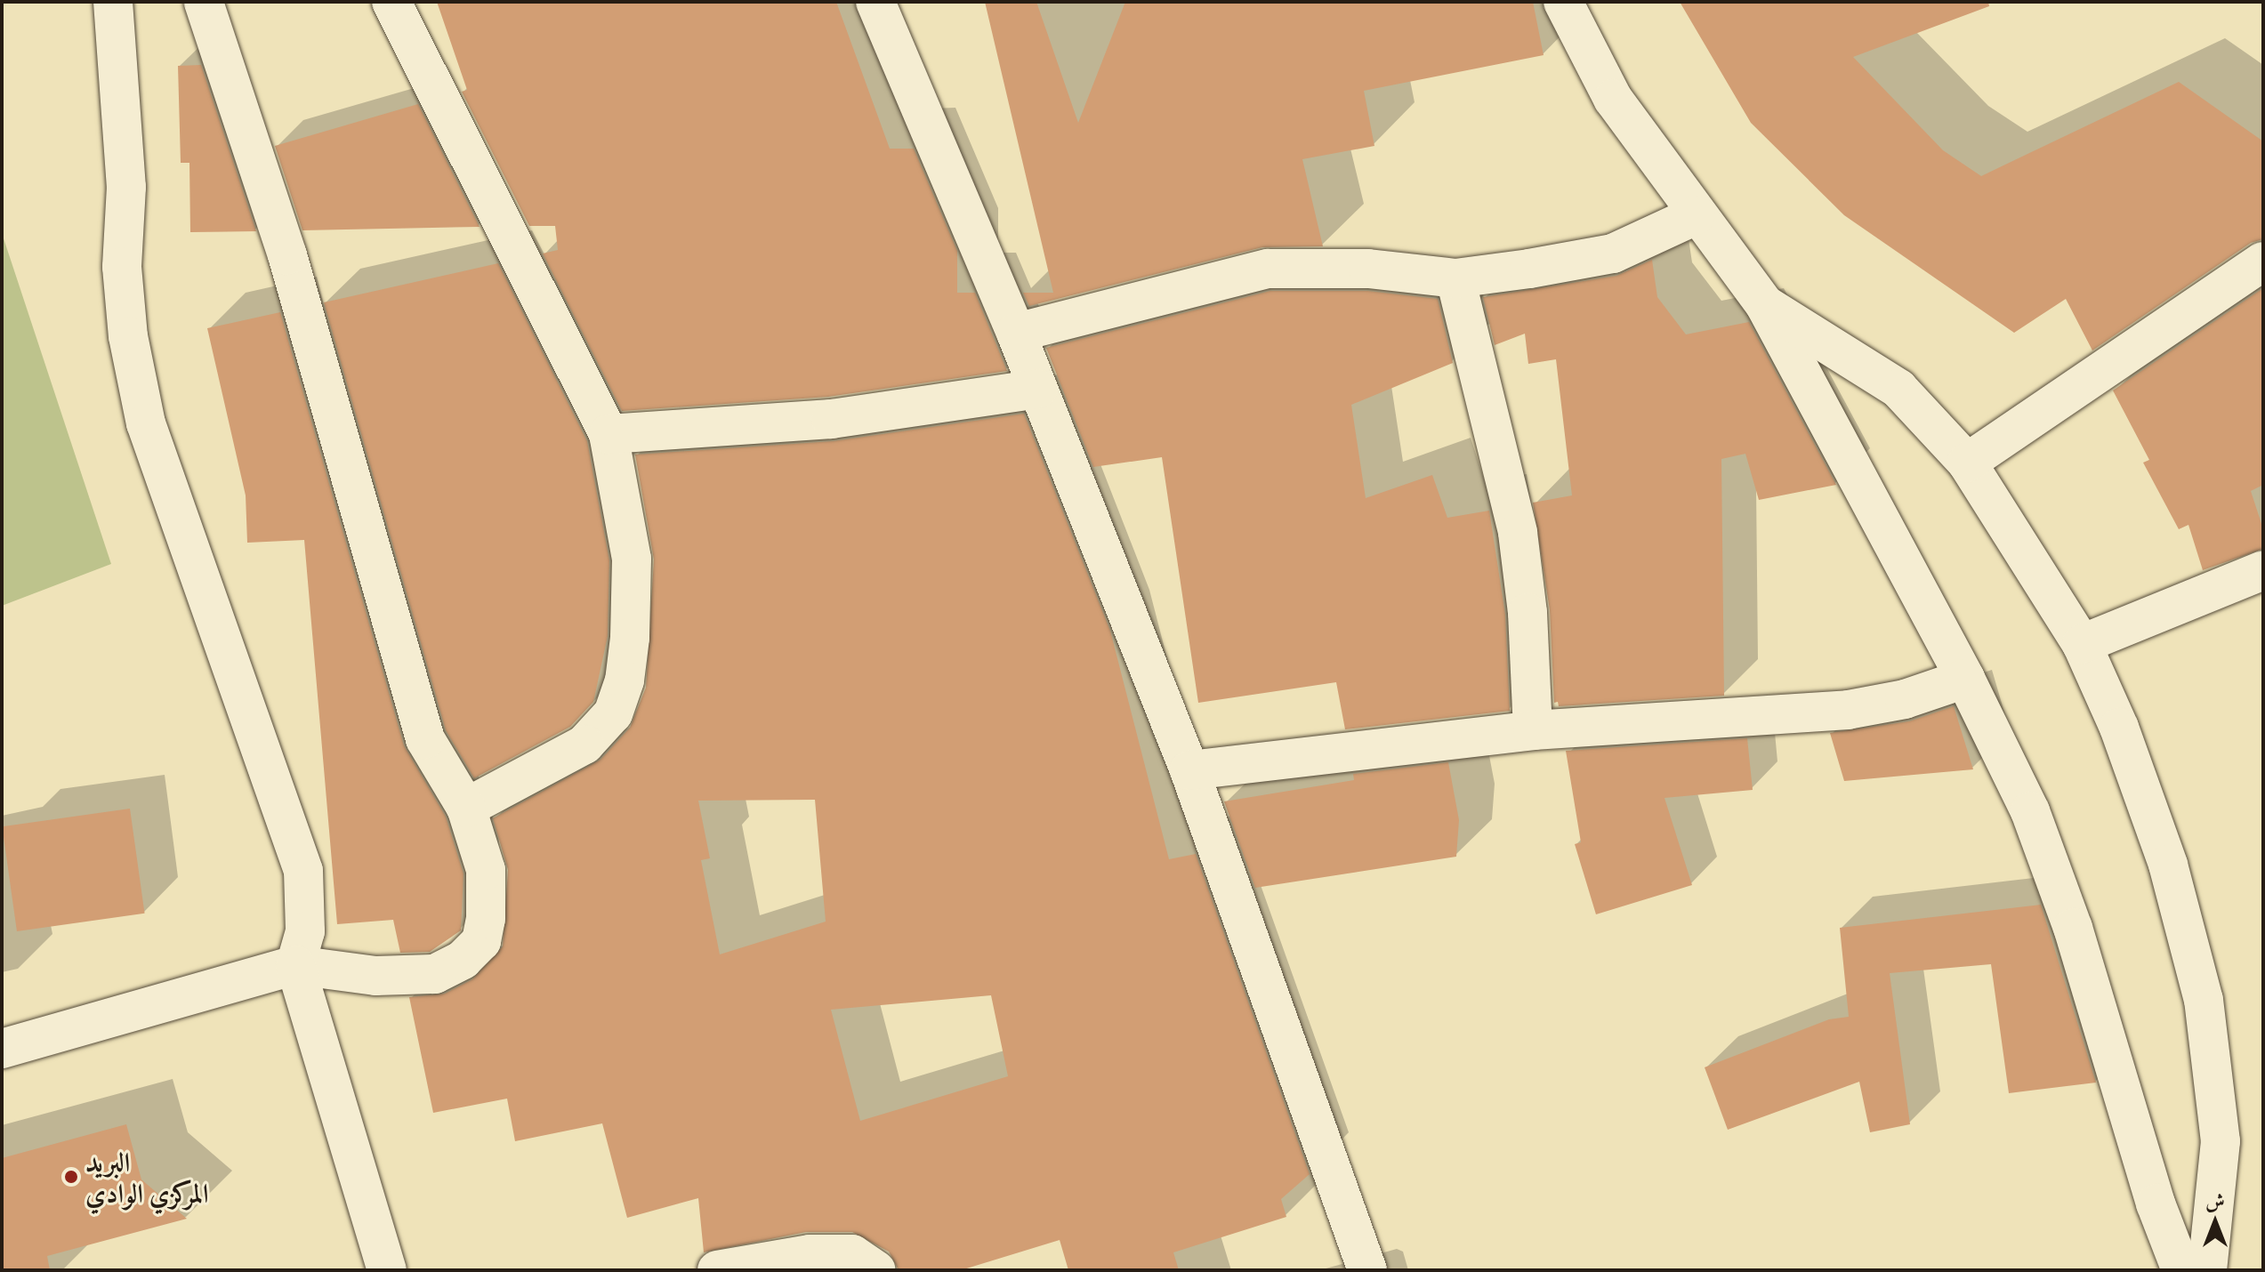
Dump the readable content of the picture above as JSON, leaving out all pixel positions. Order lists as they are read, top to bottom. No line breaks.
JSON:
{"places":["البريد المركزي الوادي"],"north":"top"}
